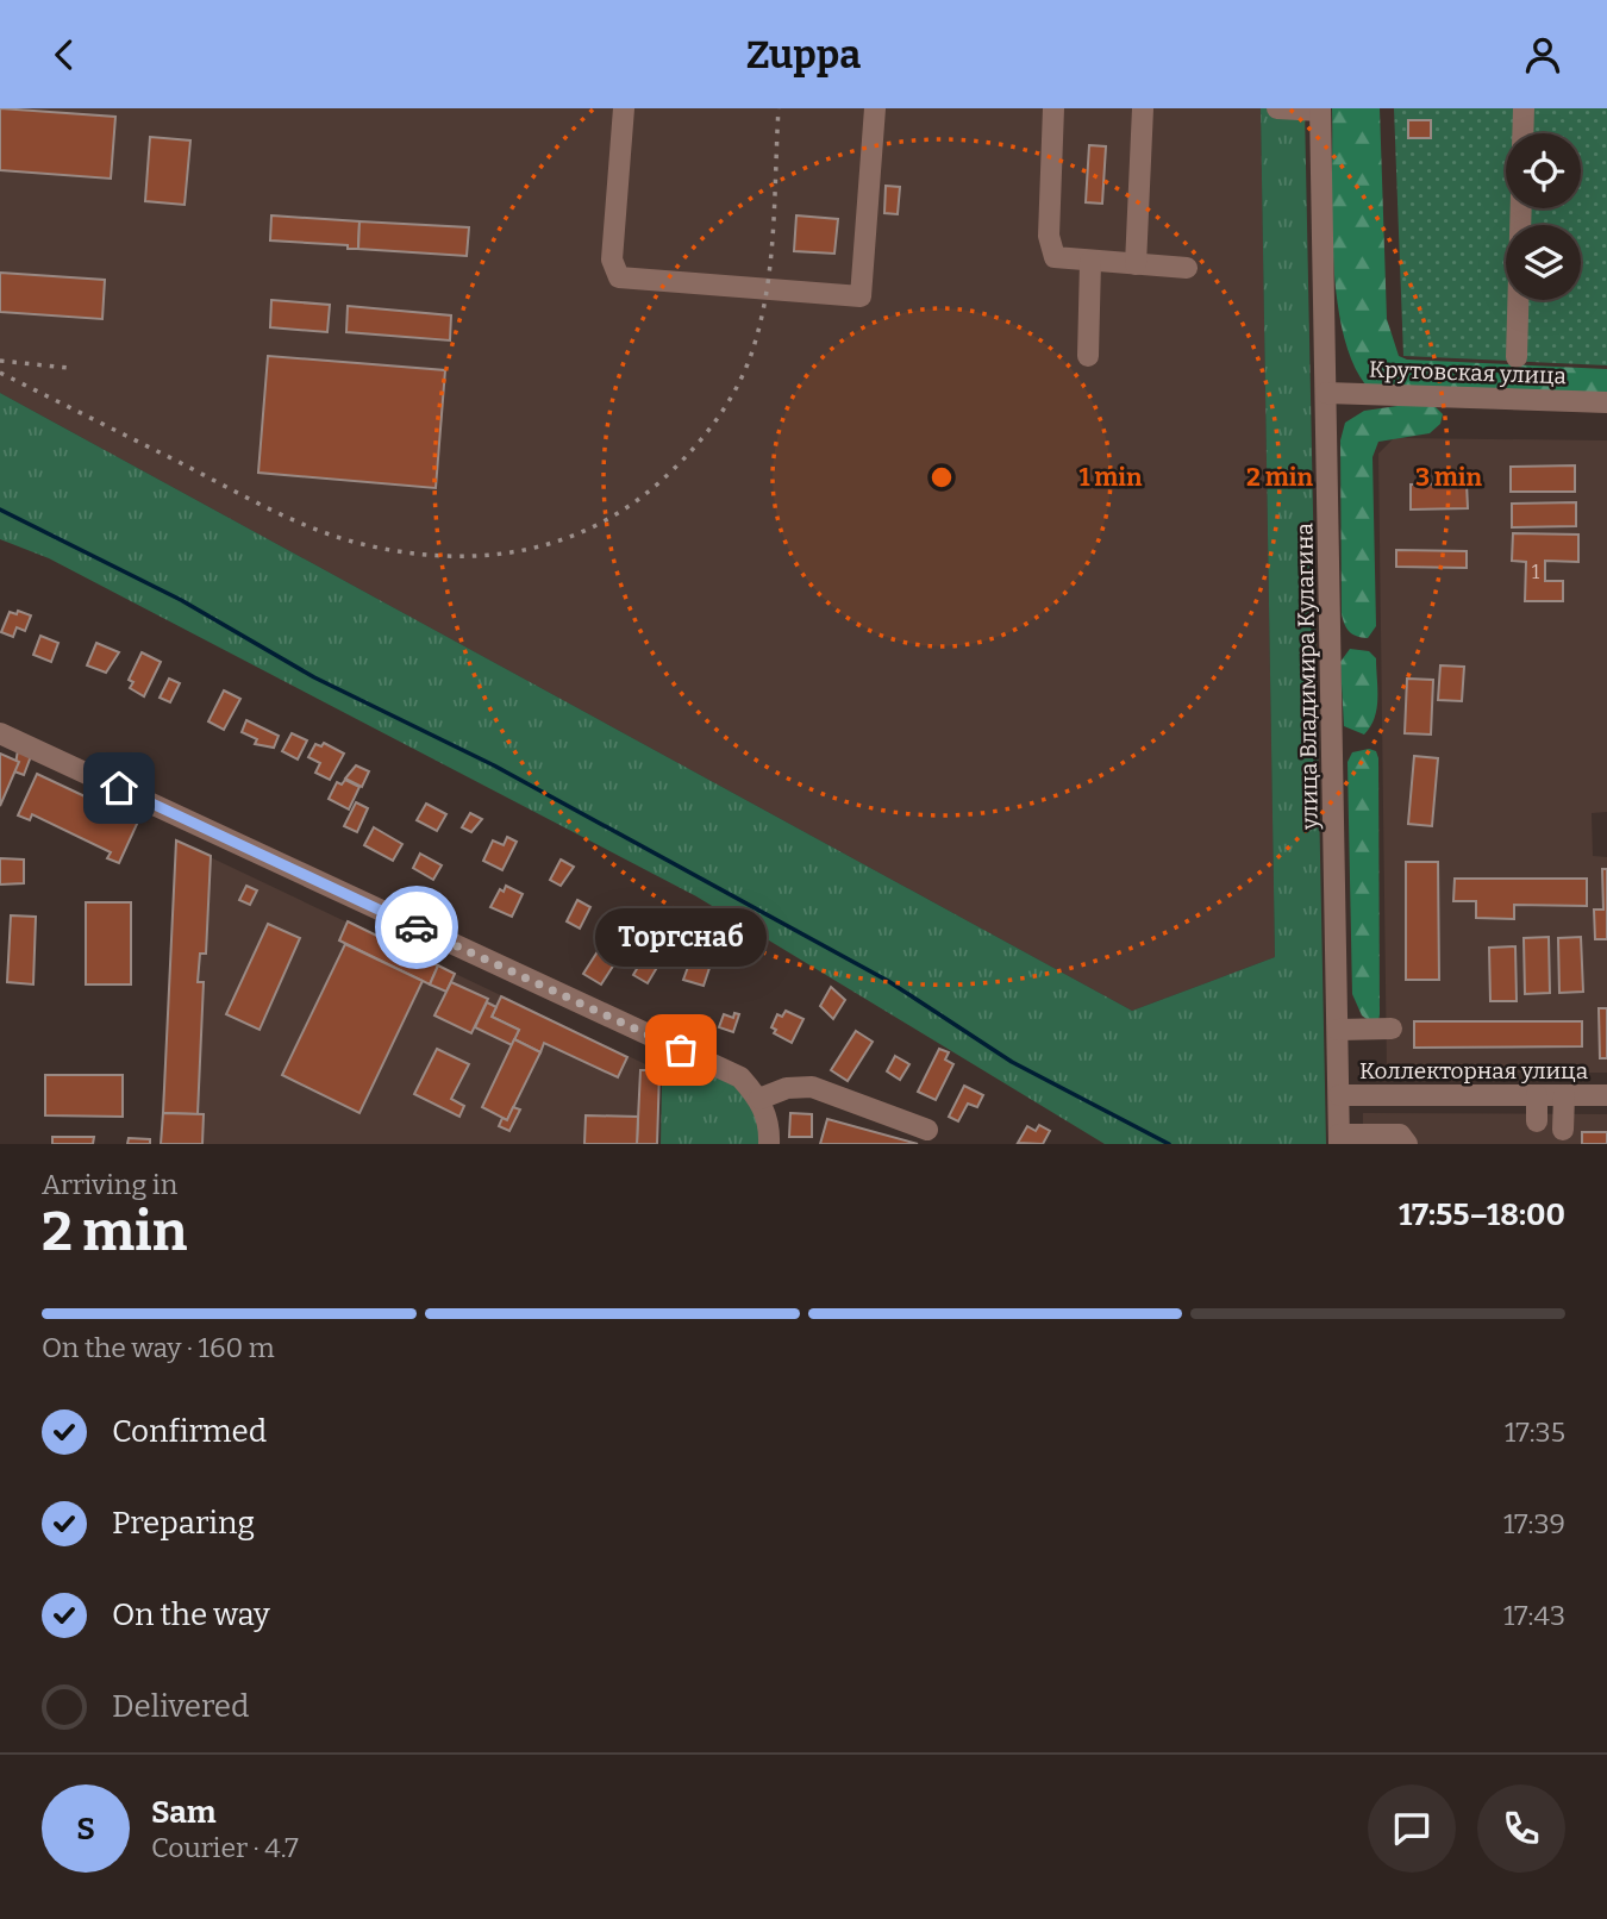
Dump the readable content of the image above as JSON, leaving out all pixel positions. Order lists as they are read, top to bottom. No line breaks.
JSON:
{"streets":{"street":["Крутовская улица","улица Владимира Кулагина","Коллекторная улица"]},"crossings":[["Крутовская улица","улица Владимира Кулагина"],["улица Владимира Кулагина","Коллекторная улица"]],"places":["Торгснаб"],"house_numbers":["1"],"page":{"header":"Zuppa","bubble":"Торгснаб","heading":["2 min","Arriving in","17:55–18:00"],"panel":["Sam","Courier · 4.7"],"bar":"On the way · 160 m","list":[["Confirmed","17:35"],["Preparing","17:39"],["On the way","17:43"],"Delivered"],"round":"S"},"rings":["1 min","2 min","3 min"]}
